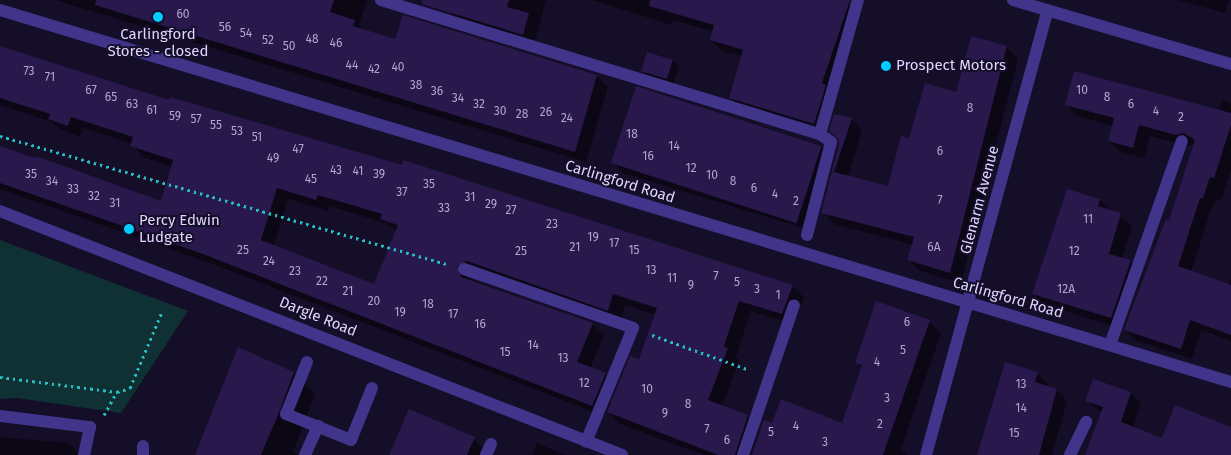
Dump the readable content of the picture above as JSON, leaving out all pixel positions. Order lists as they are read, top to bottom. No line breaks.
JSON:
{"streets":{"street":["Carlingford Road","Glenarm Avenue","Dargle Road"]},"crossings":[["Carlingford Road","Glenarm Avenue"]],"places":["Carlingford Stores - closed","Prospect Motors","Percy Edwin Ludgate"],"house_numbers":["60","56","54","48","52","46","50","44","40","42","73","71","38","67","10","36","65","8","34","63","32","6","8","61","30","4","26","28","59","2","24","57","55","53","18","51","14","47","6","16","49","12","43","41","35","39","10","45","34","8","35","6","33","37","4","32","31","7","2","31","29","33","27","11","23","19","17","21","6A","25","15","25","12","24","13","23","7","11","22","5","9","3","12A","21","1","20","18","19","17","6","16","14","5","15","13","4","12","13","10","3","8","14","9","2","4","7","5","15","6","3"]}
